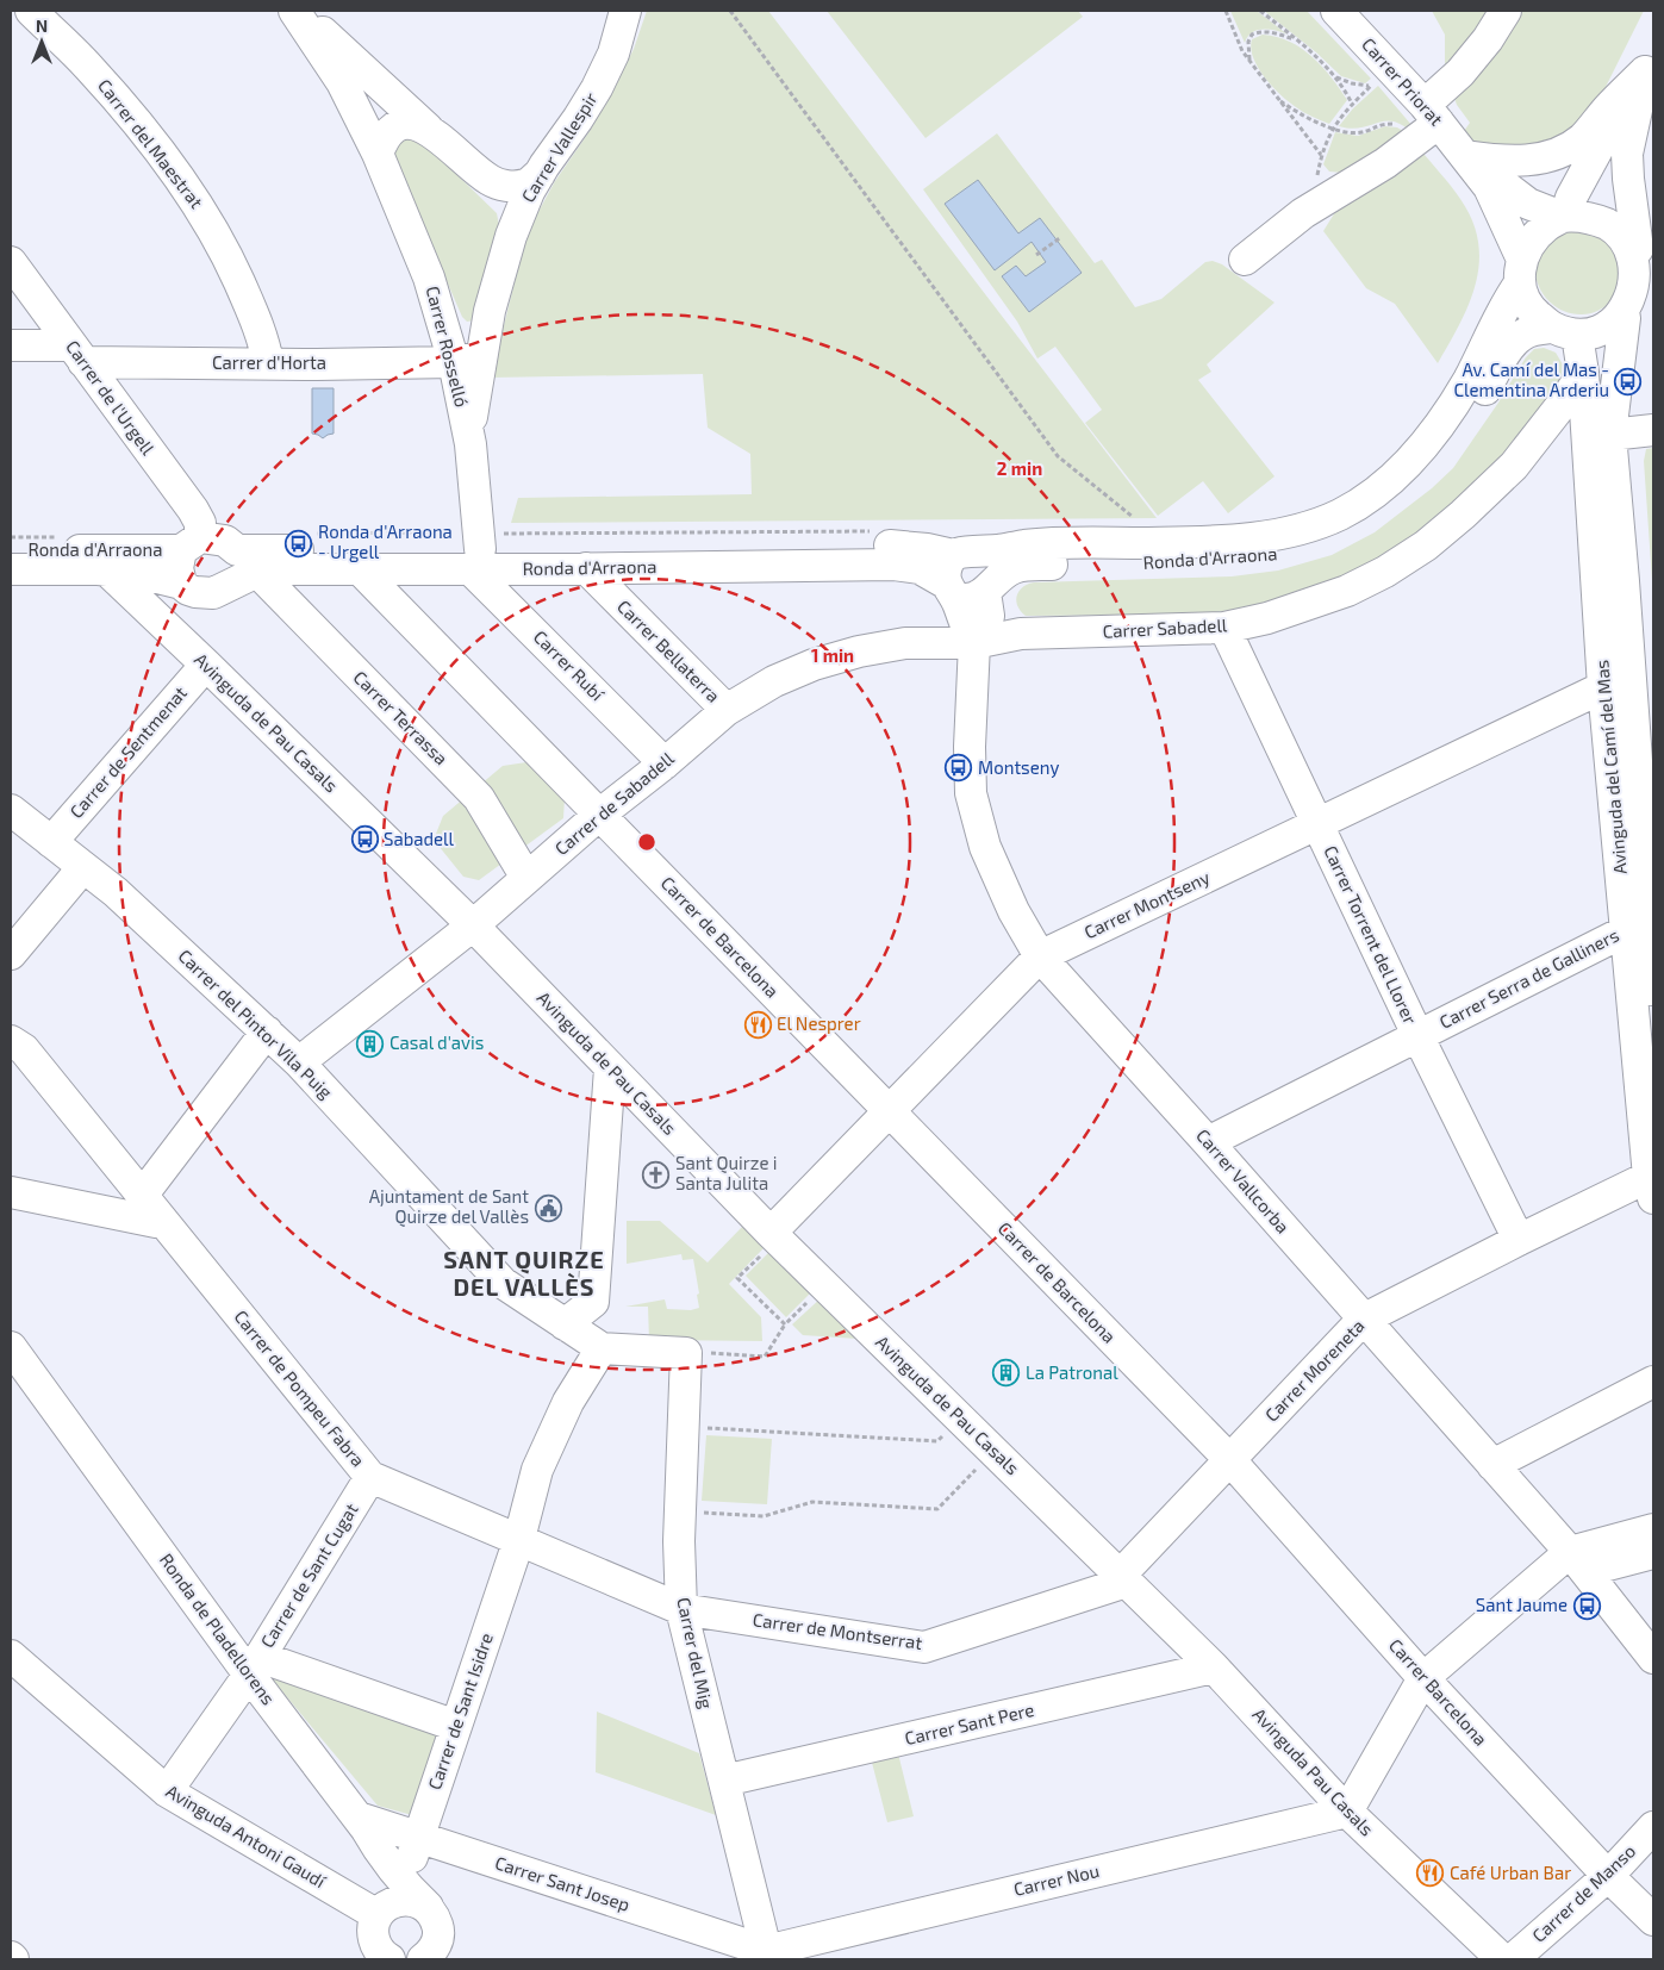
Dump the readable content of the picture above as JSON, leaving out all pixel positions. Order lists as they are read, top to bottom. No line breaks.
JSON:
{"streets":{"street":["Carrer Priorat","Carrer del Maestrat","Carrer Vallespir","Carrer Rosselló","Carrer d'Horta","Carrer de l'Urgell","Ronda d'Arraona","Carrer Sabadell","Carrer Bellaterra","Carrer Rubí","Carrer Terrassa","Avinguda de Pau Casals","Carrer de Sentmenat","Avinguda del Camí del Mas","Carrer de Sabadell","Carrer Montseny","Carrer Torrent del Llorer","Carrer de Barcelona","Carrer Serra de Galliners","Carrer del Pintor Vila Puig","Carrer Vallcorba","Carrer Moreneta","Carrer de Pompeu Fabra","Carrer de Sant Cugat","Ronda de Pladellorens","Carrer de Montserrat","Carrer del Mig","Carrer Barcelona","Carrer de Sant Isidre","Carrer Sant Pere","Avinguda Pau Casals","Avinguda Antoni Gaudí","Carrer Nou","Carrer Sant Josep","Carrer de Manso"]},"crossings":[["Carrer Priorat","Ronda d'Arraona"],["Carrer Priorat","Avinguda del Camí del Mas"],["Carrer del Maestrat","Carrer d'Horta"],["Carrer Vallespir","Carrer Rosselló"],["Carrer Vallespir","Carrer d'Horta"],["Carrer Rosselló","Carrer d'Horta"],["Carrer Rosselló","Ronda d'Arraona"],["Carrer Rosselló","Carrer Rubí"],["Carrer d'Horta","Carrer de l'Urgell"],["Carrer de l'Urgell","Ronda d'Arraona"],["Ronda d'Arraona","Carrer Bellaterra"],["Ronda d'Arraona","Carrer Rubí"],["Ronda d'Arraona","Carrer Terrassa"],["Ronda d'Arraona","Avinguda del Camí del Mas"],["Ronda d'Arraona","Carrer de Barcelona"],["Ronda d'Arraona","Carrer Vallcorba"],["Carrer Sabadell","Avinguda del Camí del Mas"],["Carrer Sabadell","Carrer de Sabadell"],["Carrer Sabadell","Carrer Torrent del Llorer"],["Carrer Sabadell","Carrer Vallcorba"],["Carrer Bellaterra","Carrer de Sabadell"],["Carrer Rubí","Carrer de Sabadell"],["Carrer Terrassa","Carrer de Sabadell"],["Avinguda de Pau Casals","Carrer de Sentmenat"],["Avinguda de Pau Casals","Carrer de Sabadell"],["Avinguda de Pau Casals","Carrer Montseny"],["Avinguda de Pau Casals","Carrer Moreneta"],["Avinguda de Pau Casals","Carrer de Montserrat"],["Avinguda de Pau Casals","Avinguda Pau Casals"],["Carrer de Sentmenat","Carrer del Pintor Vila Puig"],["Avinguda del Camí del Mas","Carrer Montseny"],["Avinguda del Camí del Mas","Carrer Serra de Galliners"],["Avinguda del Camí del Mas","Carrer Moreneta"],["Carrer de Sabadell","Carrer de Barcelona"],["Carrer de Sabadell","Carrer del Pintor Vila Puig"],["Carrer de Sabadell","Carrer Vallcorba"],["Carrer Montseny","Carrer Torrent del Llorer"],["Carrer Montseny","Carrer de Barcelona"],["Carrer Montseny","Carrer Vallcorba"],["Carrer Torrent del Llorer","Carrer Serra de Galliners"],["Carrer Torrent del Llorer","Carrer Moreneta"],["Carrer de Barcelona","Carrer Moreneta"],["Carrer de Barcelona","Carrer Barcelona"],["Carrer Serra de Galliners","Carrer Vallcorba"],["Carrer del Pintor Vila Puig","Carrer de Sant Isidre"],["Carrer Vallcorba","Carrer Moreneta"],["Carrer Moreneta","Carrer de Montserrat"],["Carrer Moreneta","Carrer Barcelona"],["Carrer Moreneta","Avinguda Pau Casals"],["Carrer de Pompeu Fabra","Carrer de Sant Cugat"],["Carrer de Pompeu Fabra","Carrer de Montserrat"],["Carrer de Pompeu Fabra","Carrer del Mig"],["Carrer de Pompeu Fabra","Carrer de Sant Isidre"],["Carrer de Sant Cugat","Ronda de Pladellorens"],["Carrer de Sant Cugat","Avinguda Antoni Gaudí"],["Ronda de Pladellorens","Carrer de Sant Isidre"],["Ronda de Pladellorens","Carrer Sant Josep"],["Carrer de Montserrat","Carrer del Mig"],["Carrer de Montserrat","Avinguda Pau Casals"],["Carrer del Mig","Carrer Sant Pere"],["Carrer del Mig","Carrer Nou"],["Carrer del Mig","Carrer Sant Josep"],["Carrer Barcelona","Carrer de Manso"],["Carrer de Sant Isidre","Carrer Sant Josep"],["Carrer Sant Pere","Avinguda Pau Casals"],["Avinguda Pau Casals","Carrer Nou"],["Carrer Nou","Carrer Sant Josep"]],"districts":["SANT QUIRZE DEL VALLÈS"],"places":{"bus stop":["Av. Camí del Mas - Clementina Arderiu","Ronda d'Arraona - Urgell","Montseny","Sabadell","Sant Jaume"],"restaurant":["El Nesprer","Café Urban Bar"],"building":["Casal d'avis","La Patronal"],"church":["Sant Quirze i Santa Julita"],"public building":["Ajuntament de Sant Quirze del Vallès"]},"north":"top","rings":["2 min","1 min"]}
